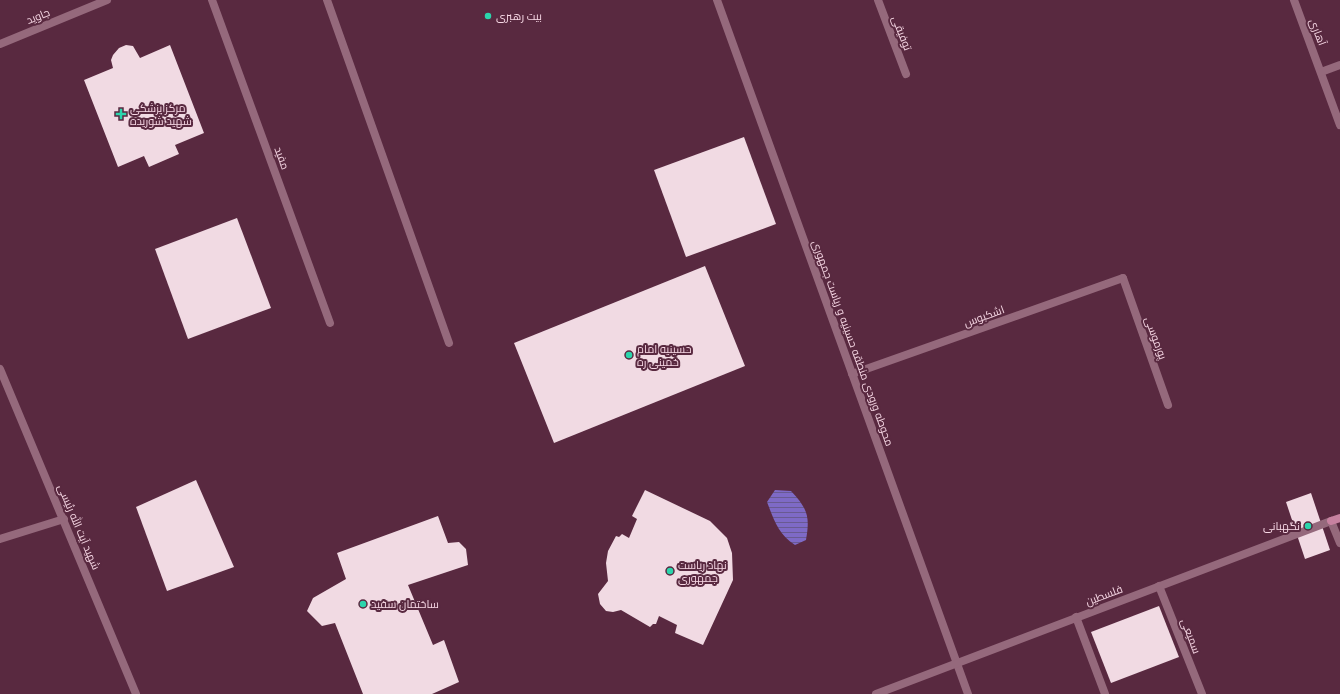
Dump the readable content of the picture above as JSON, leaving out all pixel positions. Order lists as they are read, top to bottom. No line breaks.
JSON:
{"streets":{"main road":["فلسطین"],"street":["جاوید","آهاری","توفیقی","مفید","اشکبوس","پورموسی","محوطه ورودی منطقه حسینیه و ریاست جمهوری","شهید آیت الله رئیسی","سمیعی"]},"crossings":[["اشکبوس","پورموسی"],["اشکبوس","محوطه ورودی منطقه حسینیه و ریاست جمهوری"],["محوطه ورودی منطقه حسینیه و ریاست جمهوری","فلسطین"],["فلسطین","سمیعی"]],"places":{"other":["بیت رهبری","حسینیه امام خمینی ره","نگهبانی","نهاد ریاست جمهوری","ساختمان سفید"],"health":["مرکز پزشکی شهید شوریده"]}}
